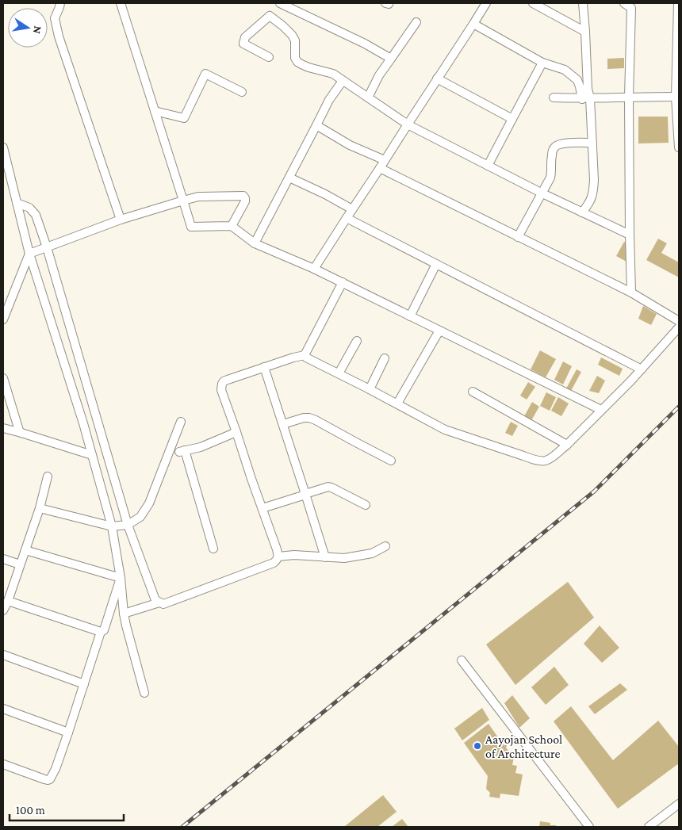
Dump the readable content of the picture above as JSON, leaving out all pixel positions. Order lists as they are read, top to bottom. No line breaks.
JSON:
{"places":["Aayojan School of Architecture"],"scale_bar":"100 m","north":"right"}
